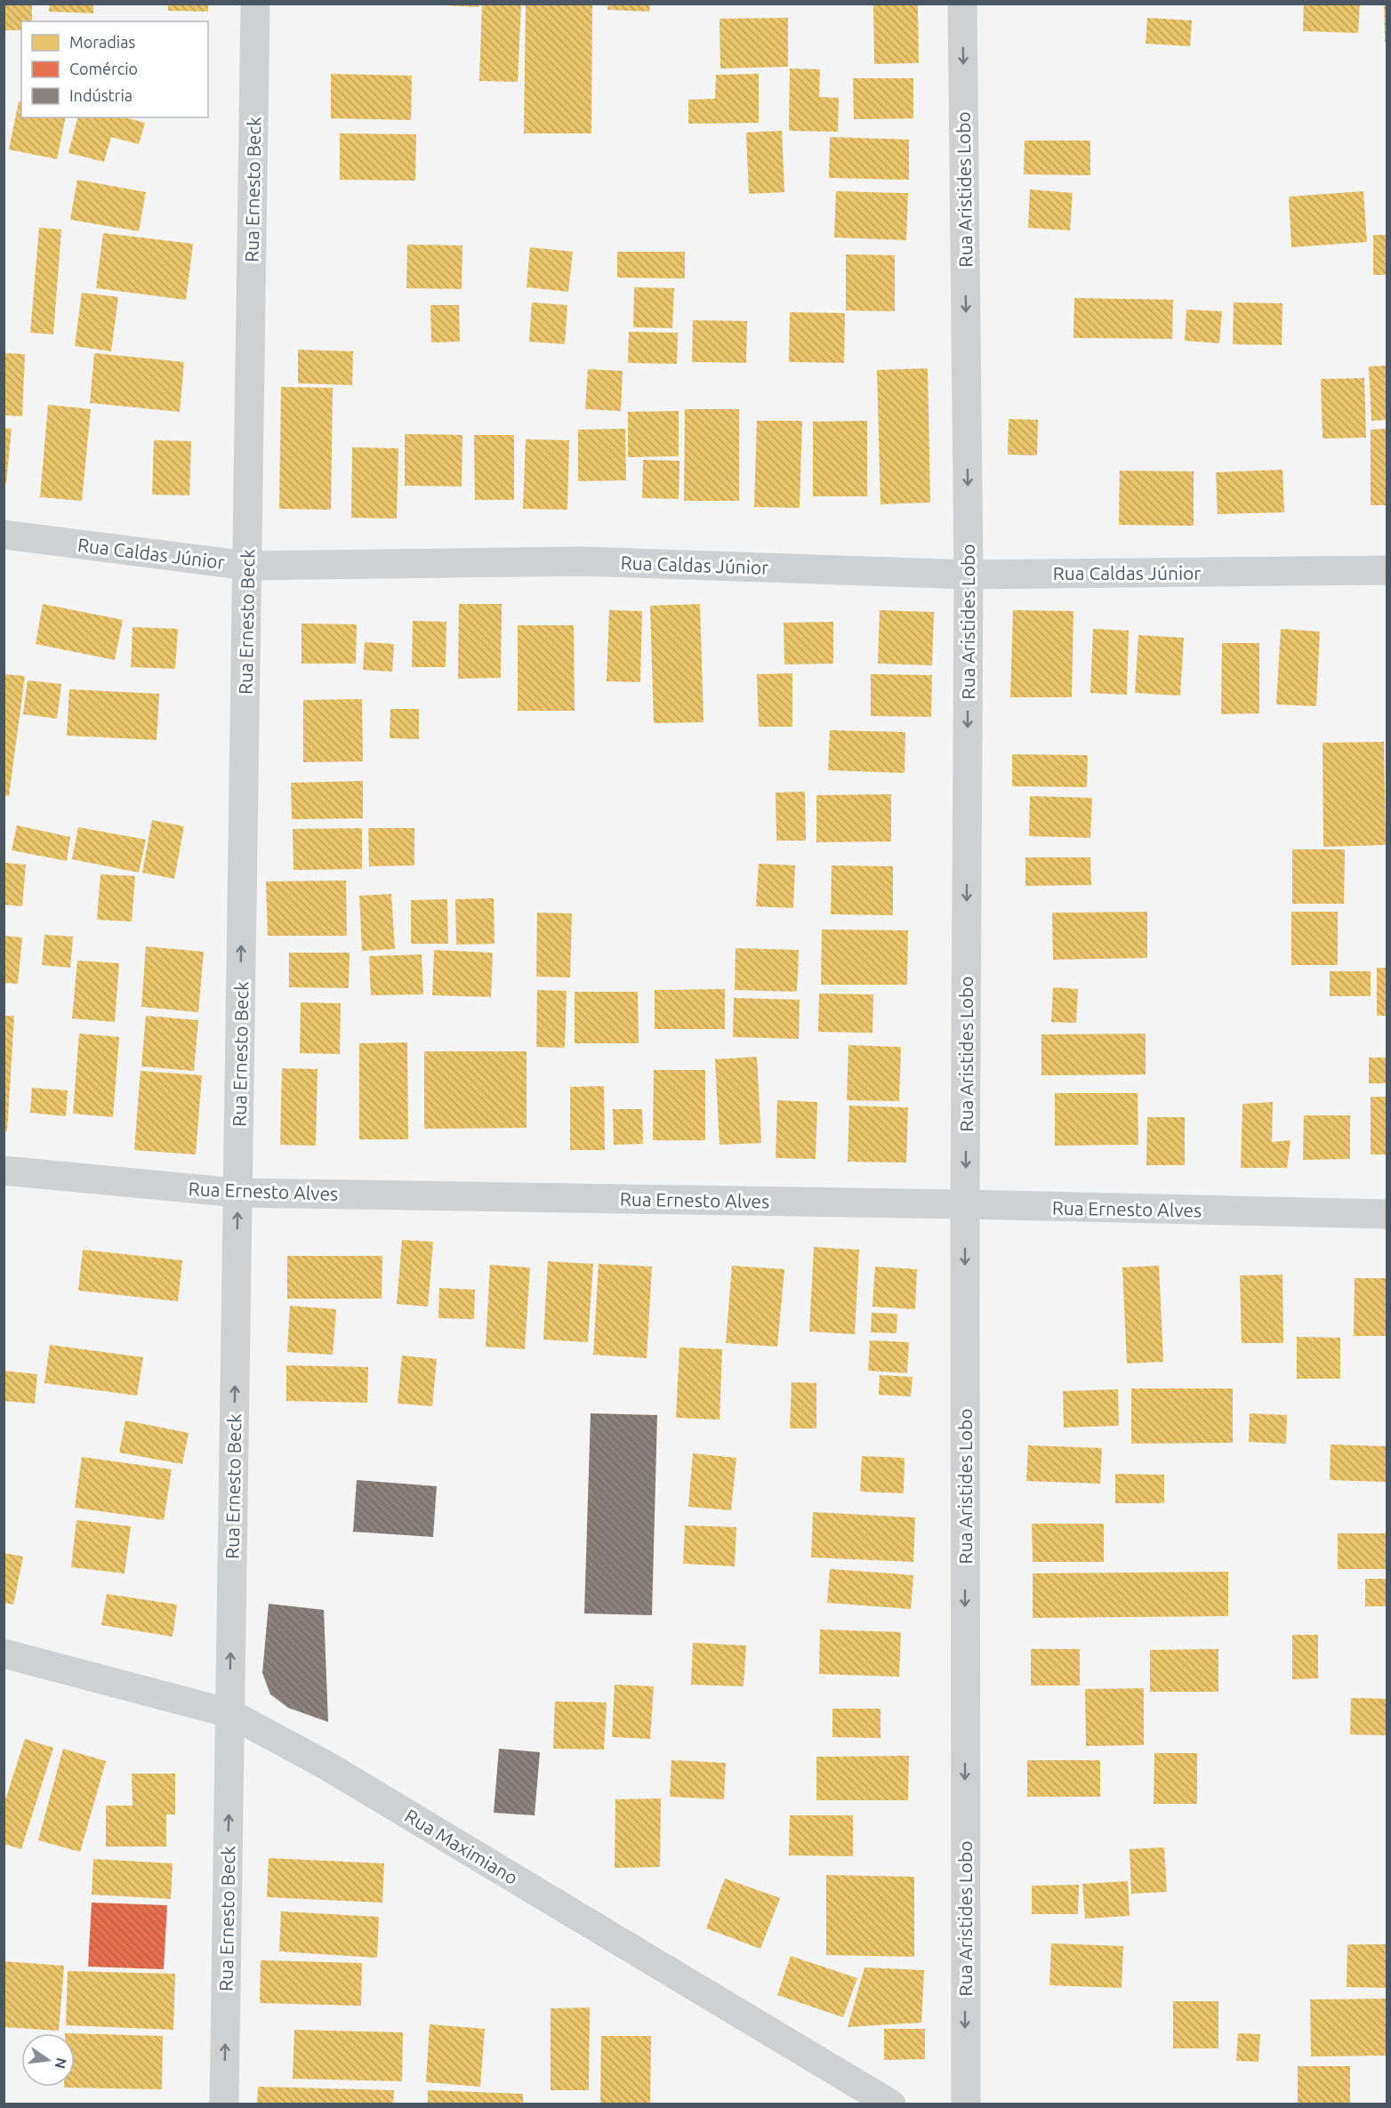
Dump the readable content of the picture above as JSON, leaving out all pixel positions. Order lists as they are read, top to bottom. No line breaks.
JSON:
{"streets":{"street":["Rua Ernesto Beck","Rua Aristides Lobo","Rua Caldas Júnior","Rua Ernesto Alves","Rua Maximiano"]},"crossings":[["Rua Ernesto Beck","Rua Caldas Júnior"],["Rua Ernesto Beck","Rua Ernesto Alves"],["Rua Ernesto Beck","Rua Maximiano"],["Rua Aristides Lobo","Rua Caldas Júnior"],["Rua Aristides Lobo","Rua Ernesto Alves"]],"one_way":["Rua Ernesto Beck","Rua Aristides Lobo"],"legend":["Moradias","Comércio","Indústria"],"north":"right"}
